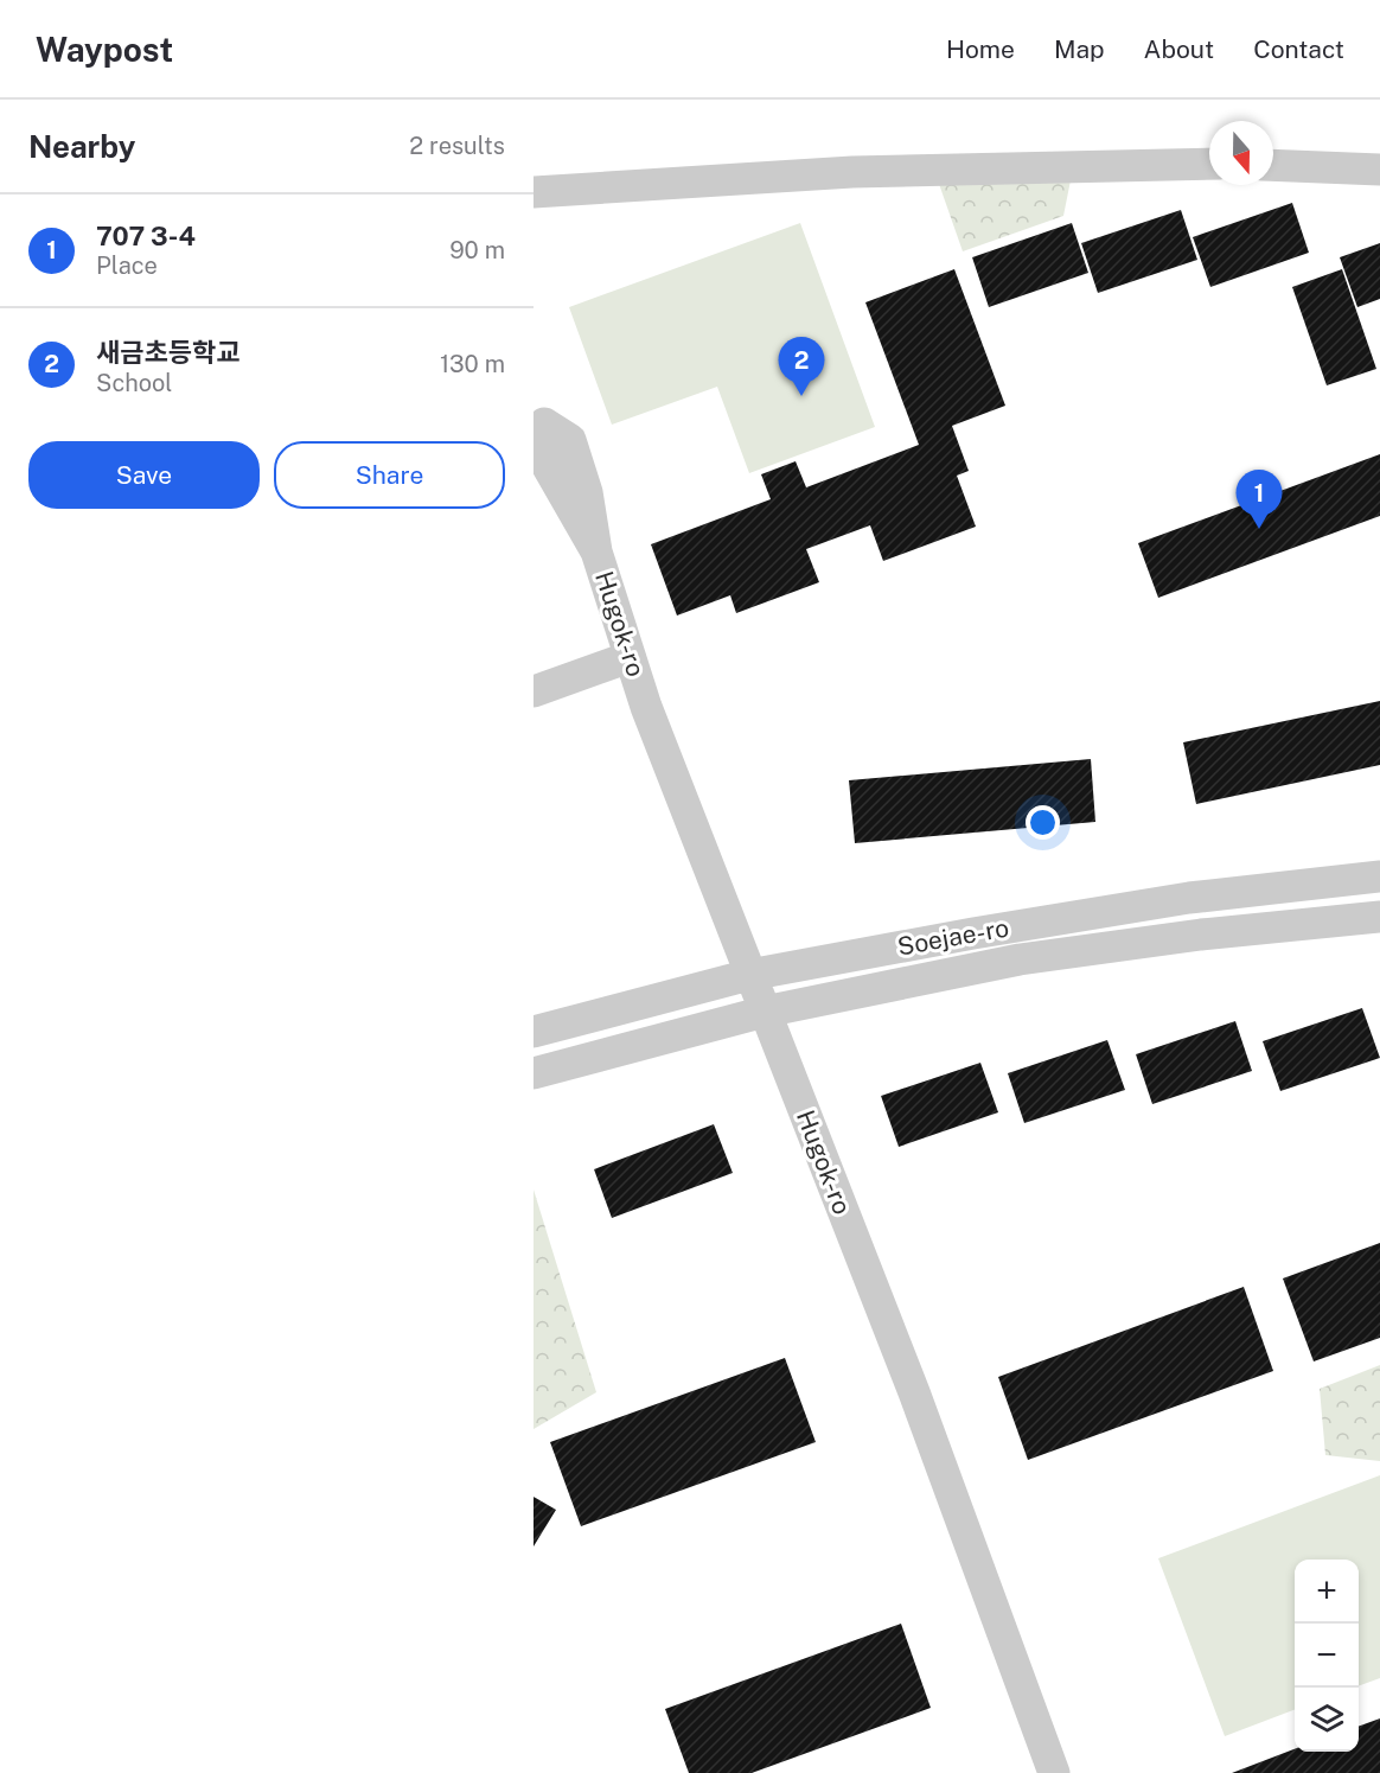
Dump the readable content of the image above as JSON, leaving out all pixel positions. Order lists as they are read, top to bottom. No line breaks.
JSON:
{"streets":{"street":["Hugok-ro","Soejae-ro"]},"crossings":[["Hugok-ro","Soejae-ro"]],"north":"bottom","page":{"header":"Waypost","nav":["Home","Map","About","Contact"],"heading":["Nearby","2 results"],"list":[{"mark":"1","name":"707 3-4","note":"Place","value":"90 m"},{"mark":"2","name":"새금초등학교","note":"School","value":"130 m"}],"pins":["2","1"],"buttons":["Save","Share"],"map_buttons":["+","−"]}}
